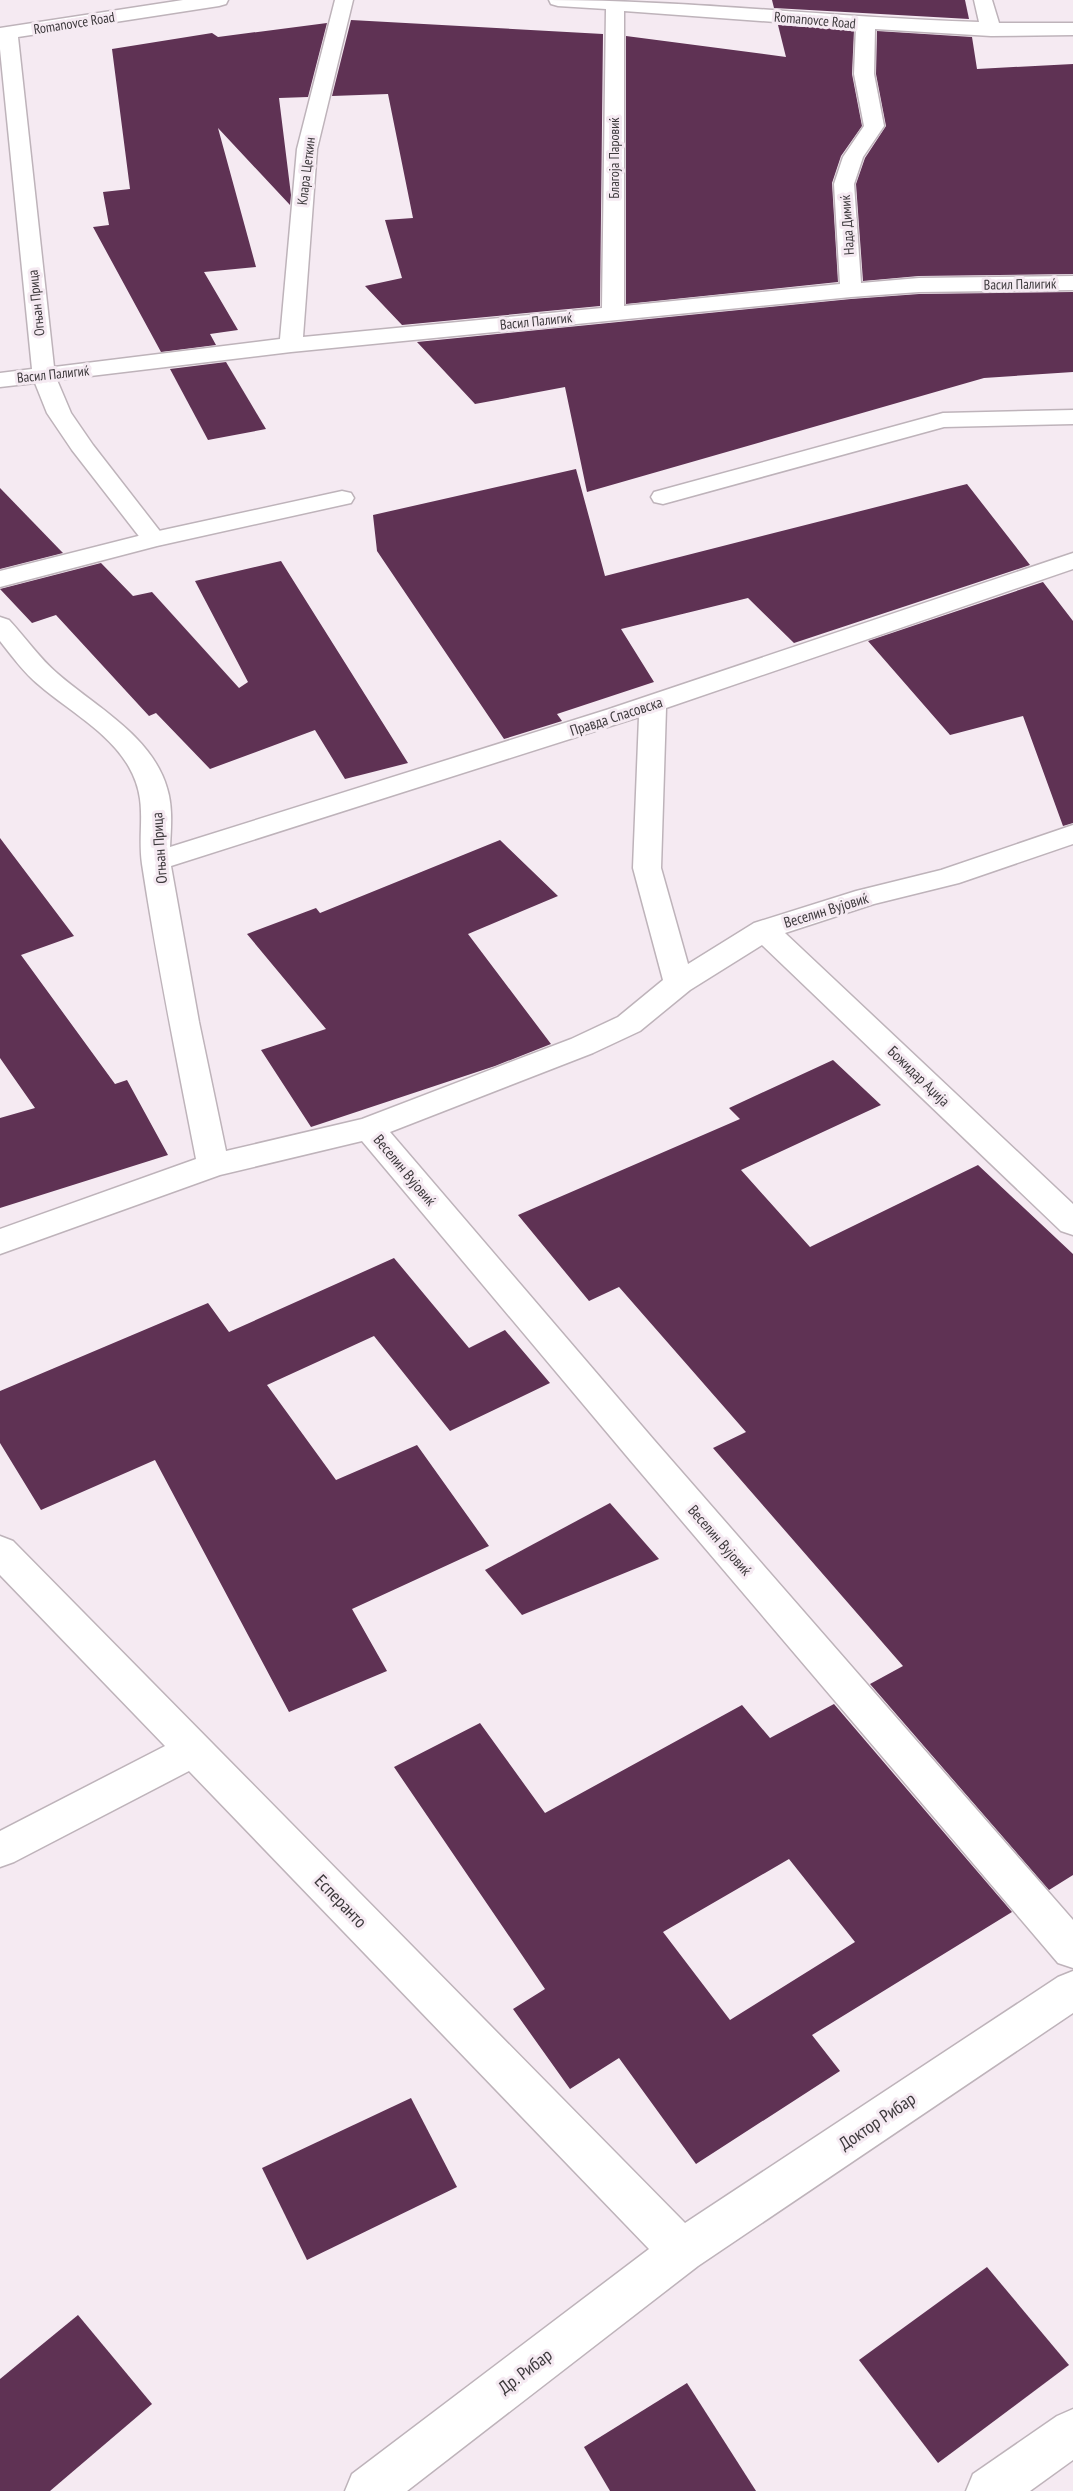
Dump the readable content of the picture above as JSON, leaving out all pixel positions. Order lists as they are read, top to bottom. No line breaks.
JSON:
{"streets":{"street":["Romanovce Road","Благоја Паровиќ","Клара Цеткин","Нада Димиќ","Васил Палигиќ","Огњан Прица","Правда Спасовска","Веселин Вујовиќ","Божидар Аџија","Есперанто","Доктор Рибар","Др. Рибар"]},"crossings":[["Romanovce Road","Благоја Паровиќ"],["Romanovce Road","Нада Димиќ"],["Romanovce Road","Огњан Прица"],["Благоја Паровиќ","Васил Палигиќ"],["Клара Цеткин","Васил Палигиќ"],["Нада Димиќ","Васил Палигиќ"],["Васил Палигиќ","Огњан Прица"],["Огњан Прица","Правда Спасовска"],["Огњан Прица","Веселин Вујовиќ"],["Веселин Вујовиќ","Божидар Аџија"],["Есперанто","Доктор Рибар"],["Есперанто","Др. Рибар"],["Доктор Рибар","Др. Рибар"]]}
